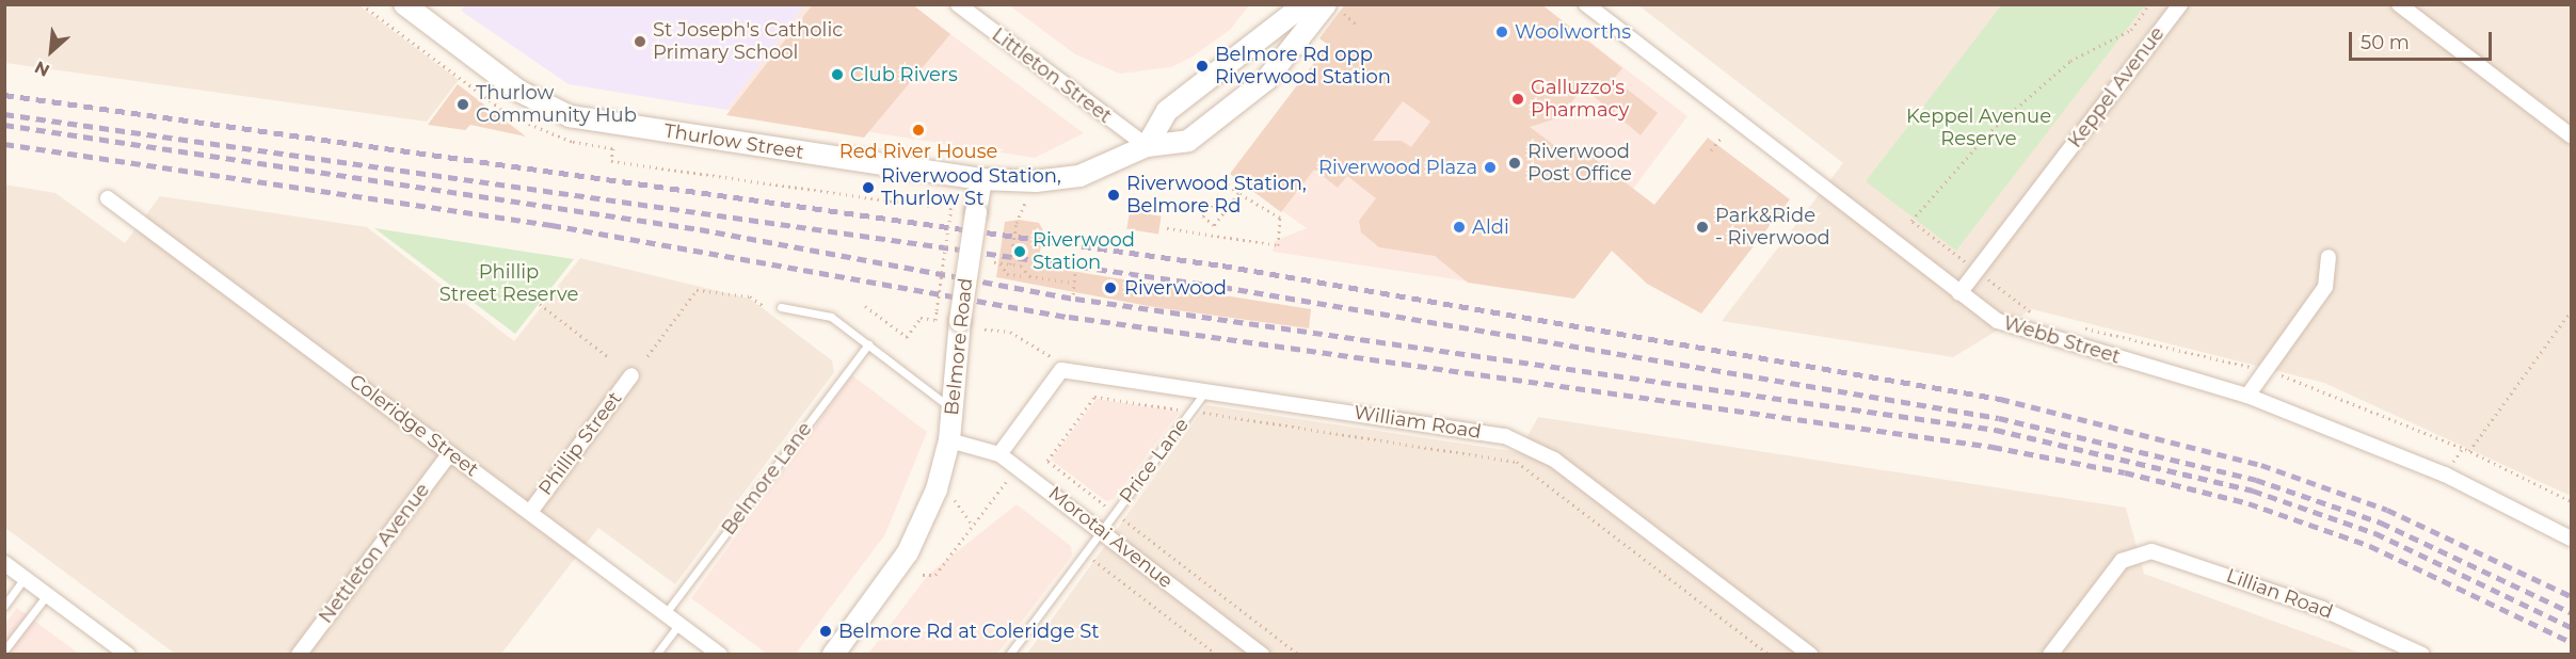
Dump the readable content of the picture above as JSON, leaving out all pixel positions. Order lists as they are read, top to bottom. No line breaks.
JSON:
{"streets":{"main road":["Thurlow Street","Belmore Road"],"street":["Littleton Street","Keppel Avenue","Webb Street","William Road","Coleridge Street","Phillip Street","Morotai Avenue","Nettleton Avenue","Lillian Road"],"lane":["Price Lane","Belmore Lane"]},"crossings":[["Keppel Avenue","Webb Street"],["Thurlow Street","Belmore Road"],["Belmore Road","Morotai Avenue"],["William Road","Price Lane"],["Coleridge Street","Phillip Street"],["Coleridge Street","Belmore Lane"],["Coleridge Street","Nettleton Avenue"],["Price Lane","Morotai Avenue"]],"parks":["Keppel Avenue Reserve","Phillip Street Reserve"],"places":["Woolworths","St Joseph's Catholic Primary School","Belmore Rd opp Riverwood Station","Club Rivers","Galluzzo's Pharmacy","Thurlow Community Hub","Red River House","Riverwood Post Office","Riverwood Plaza","Riverwood Station, Thurlow St","Riverwood Station, Belmore Rd","Aldi","Park&Ride - Riverwood","Riverwood Station","Riverwood","Belmore Rd at Coleridge St"],"scale_bar":"50 m","north":"bottom left"}
